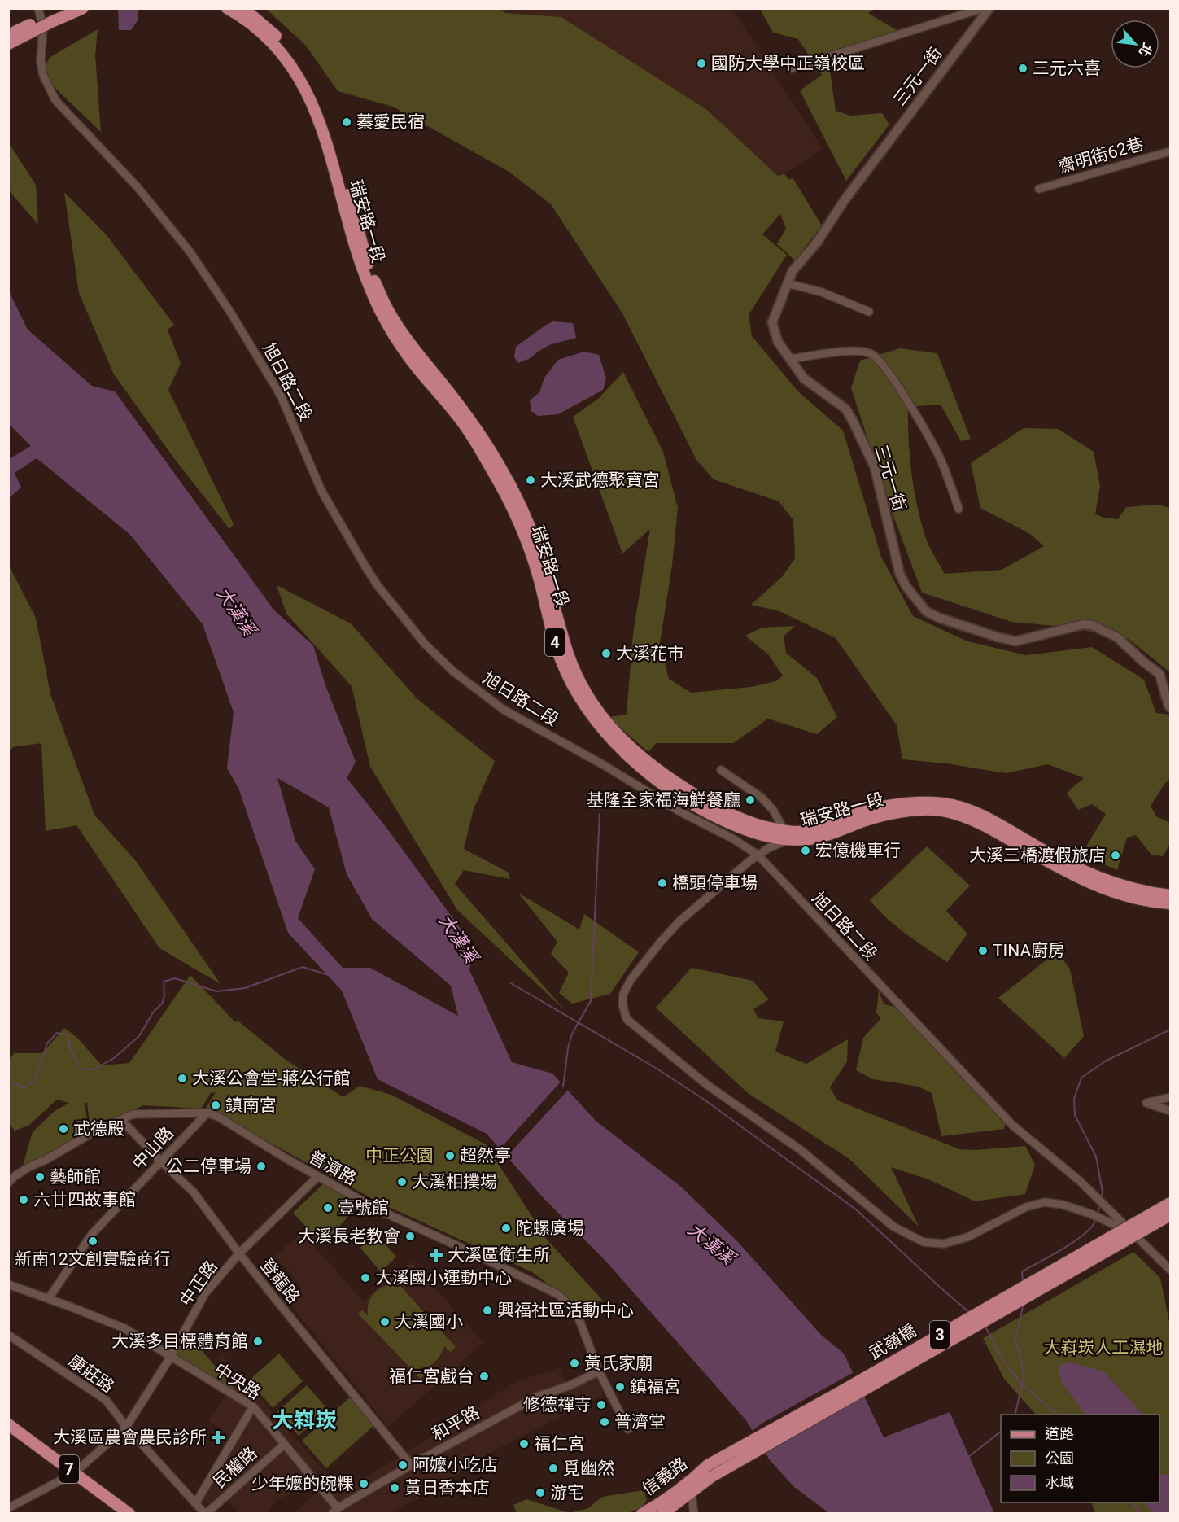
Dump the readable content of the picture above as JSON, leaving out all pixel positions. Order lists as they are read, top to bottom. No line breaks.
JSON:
{"streets":{"main road":["瑞安路一段","4","3","武嶺橋","7","信義路"],"street":["三元一街","齋明街62巷","旭日路二段","中山路","普濟路","登龍路","中正路","康莊路","中央路","和平路","民權路"]},"crossings":[["中山路","普濟路"],["中山路","登龍路"],["中山路","中央路"],["普濟路","登龍路"],["普濟路","中正路"],["普濟路","和平路"],["登龍路","中正路"],["登龍路","和平路"],["中正路","康莊路"],["中正路","中央路"],["中正路","7"],["武嶺橋","信義路"],["康莊路","民權路"],["中央路","和平路"],["中央路","民權路"]],"districts":["大嵙崁"],"water":["大漢溪"],"parks":["中正公園","大嵙崁人工濕地"],"places":{"other":["國防大學中正嶺校區","三元六喜","蓁愛民宿","大溪武德聚寶宮","大溪花市","基隆全家福海鮮餐廳","宏億機車行","大溪三橋渡假旅店","橋頭停車場","TINA廚房","大溪公會堂-蔣公行館","鎮南宮","武德殿","超然亭","公二停車場","藝師館","大溪相撲場","六廿四故事館","壹號館","陀螺廣場","大溪長老教會","新南12文創實驗商行","大溪國小運動中心","興福社區活動中心","大溪國小","大溪多目標體育館","黃氏家廟","福仁宮戲台","鎮福宮","修德禪寺","普濟堂","福仁宮","阿嬤小吃店","覓幽然","少年嬤的碗粿","黃日香本店","游宅"],"health":["大溪區衛生所","大溪區農會農民診所"]},"legend":["道路","公園","水域"],"north":"bottom right"}
